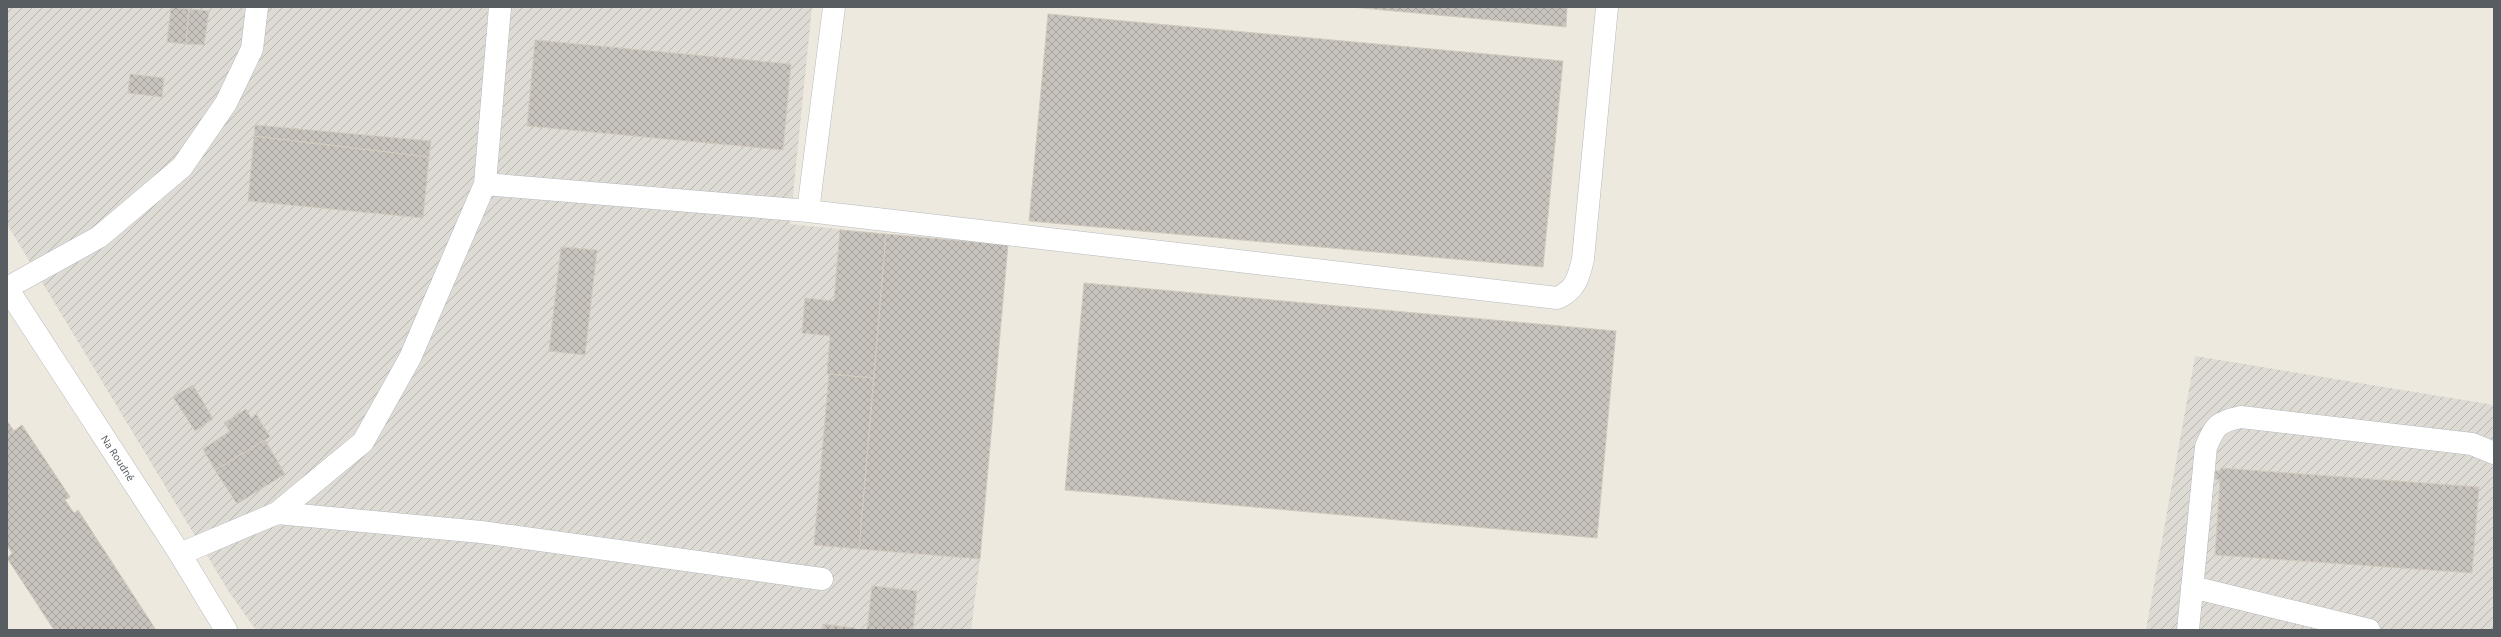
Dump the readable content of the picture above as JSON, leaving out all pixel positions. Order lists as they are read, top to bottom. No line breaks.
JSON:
{"streets":{"street":["Na Roudné"]}}
